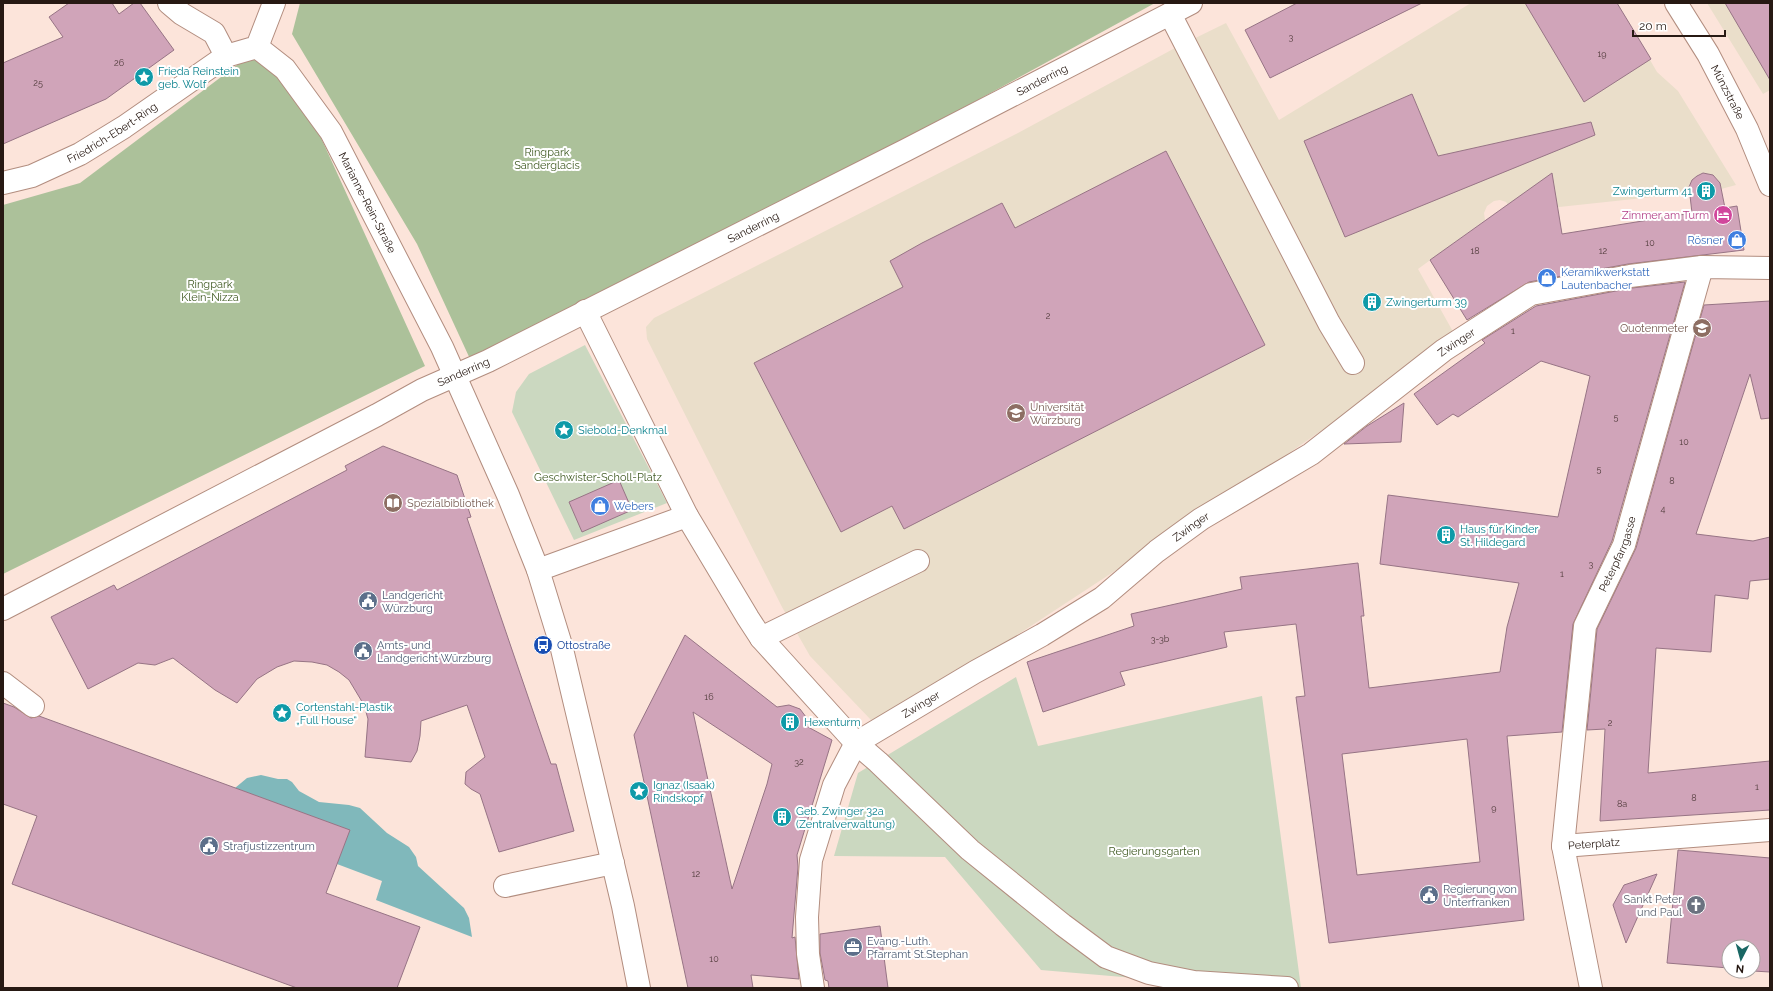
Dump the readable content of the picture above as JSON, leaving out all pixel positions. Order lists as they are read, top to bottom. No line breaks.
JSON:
{"streets":{"street":["Sanderring","Münzstraße","Friedrich-Ebert-Ring","Marianne-Rein-Straße","Zwinger","Peterpfarrgasse","Peterplatz"]},"crossings":[["Sanderring","Marianne-Rein-Straße"],["Friedrich-Ebert-Ring","Marianne-Rein-Straße"],["Zwinger","Peterpfarrgasse"],["Peterpfarrgasse","Peterplatz"]],"parks":["Ringpark Sanderglacis","Ringpark Klein-Nizza","Geschwister-Scholl-Platz","Regierungsgarten"],"places":{"place":["Frieda Reinstein geb. Wolf","Siebold-Denkmal","Cortenstahl-Plastik „Full House“","Ignaz (Isaak) Rindskopf"],"building":["Zwingerturm 41","Zwingerturm 39","Haus für Kinder St. Hildegard","Hexenturm","Geb. Zwinger 32a (Zentralverwaltung)"],"hotel":["Zimmer am Turm"],"shop":["Rösner","Keramikwerkstatt Lautenbacher","Webers"],"school or university":["Quotenmeter","Universität Würzburg"],"library":["Spezialbibliothek"],"public building":["Landgericht Würzburg","Amts- und Landgericht Würzburg","Strafjustizzentrum","Regierung von Unterfranken"],"bus stop":["Ottostraße"],"church":["Sankt Peter und Paul"],"office":["Evang.-Luth. Pfarramt St.Stephan"]},"house_numbers":["3","19","26","25","10","18","12","2","1","5","10","5","8","4","3","1","3-3b","16","2","32","1","8","8a","9","12","10"],"scale_bar":"20 m","north":"bottom"}
